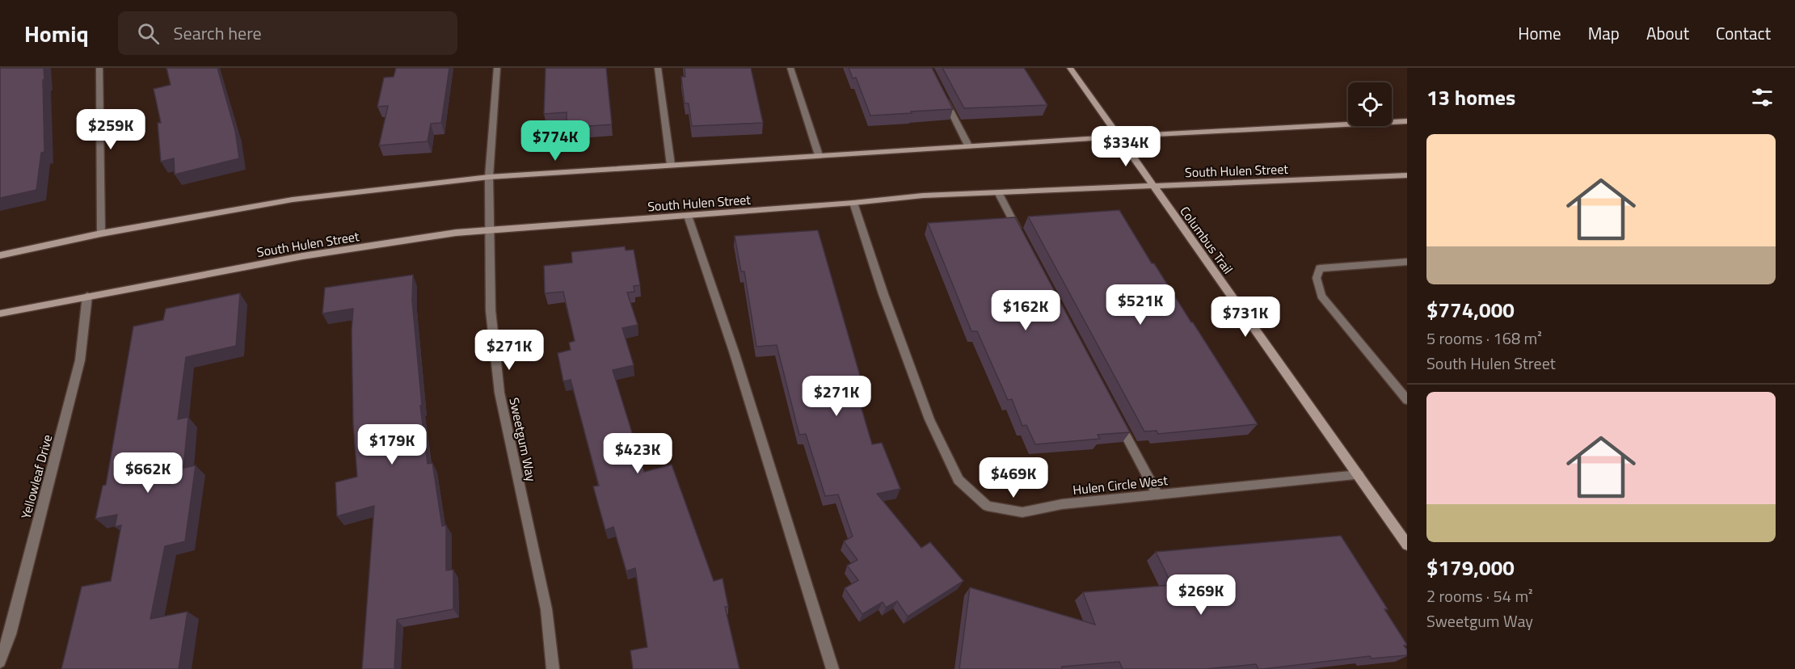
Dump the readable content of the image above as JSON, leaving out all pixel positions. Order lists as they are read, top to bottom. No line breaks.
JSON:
{"streets":{"main road":["South Hulen Street","Columbus Trail"],"street":["Sweetgum Way","Yellowleaf Drive","Hulen Circle West"]},"crossings":[["South Hulen Street","Columbus Trail"],["South Hulen Street","Sweetgum Way"],["South Hulen Street","Yellowleaf Drive"],["South Hulen Street","Hulen Circle West"],["Columbus Trail","Hulen Circle West"]],"page":{"header":"Homiq","search":"Search here","nav":["Home","Map","About","Contact"],"heading":"13 homes","price":["$259K","$774K","$334K","$521K","$162K","$731K","$271K","$271K","$179K","$423K","$662K","$469K","$269K"],"list":[{"name":"$774,000","note":"5 rooms · 168 m² · South Hulen Street"},{"name":"$179,000","note":"2 rooms · 54 m² · Sweetgum Way"}]}}
